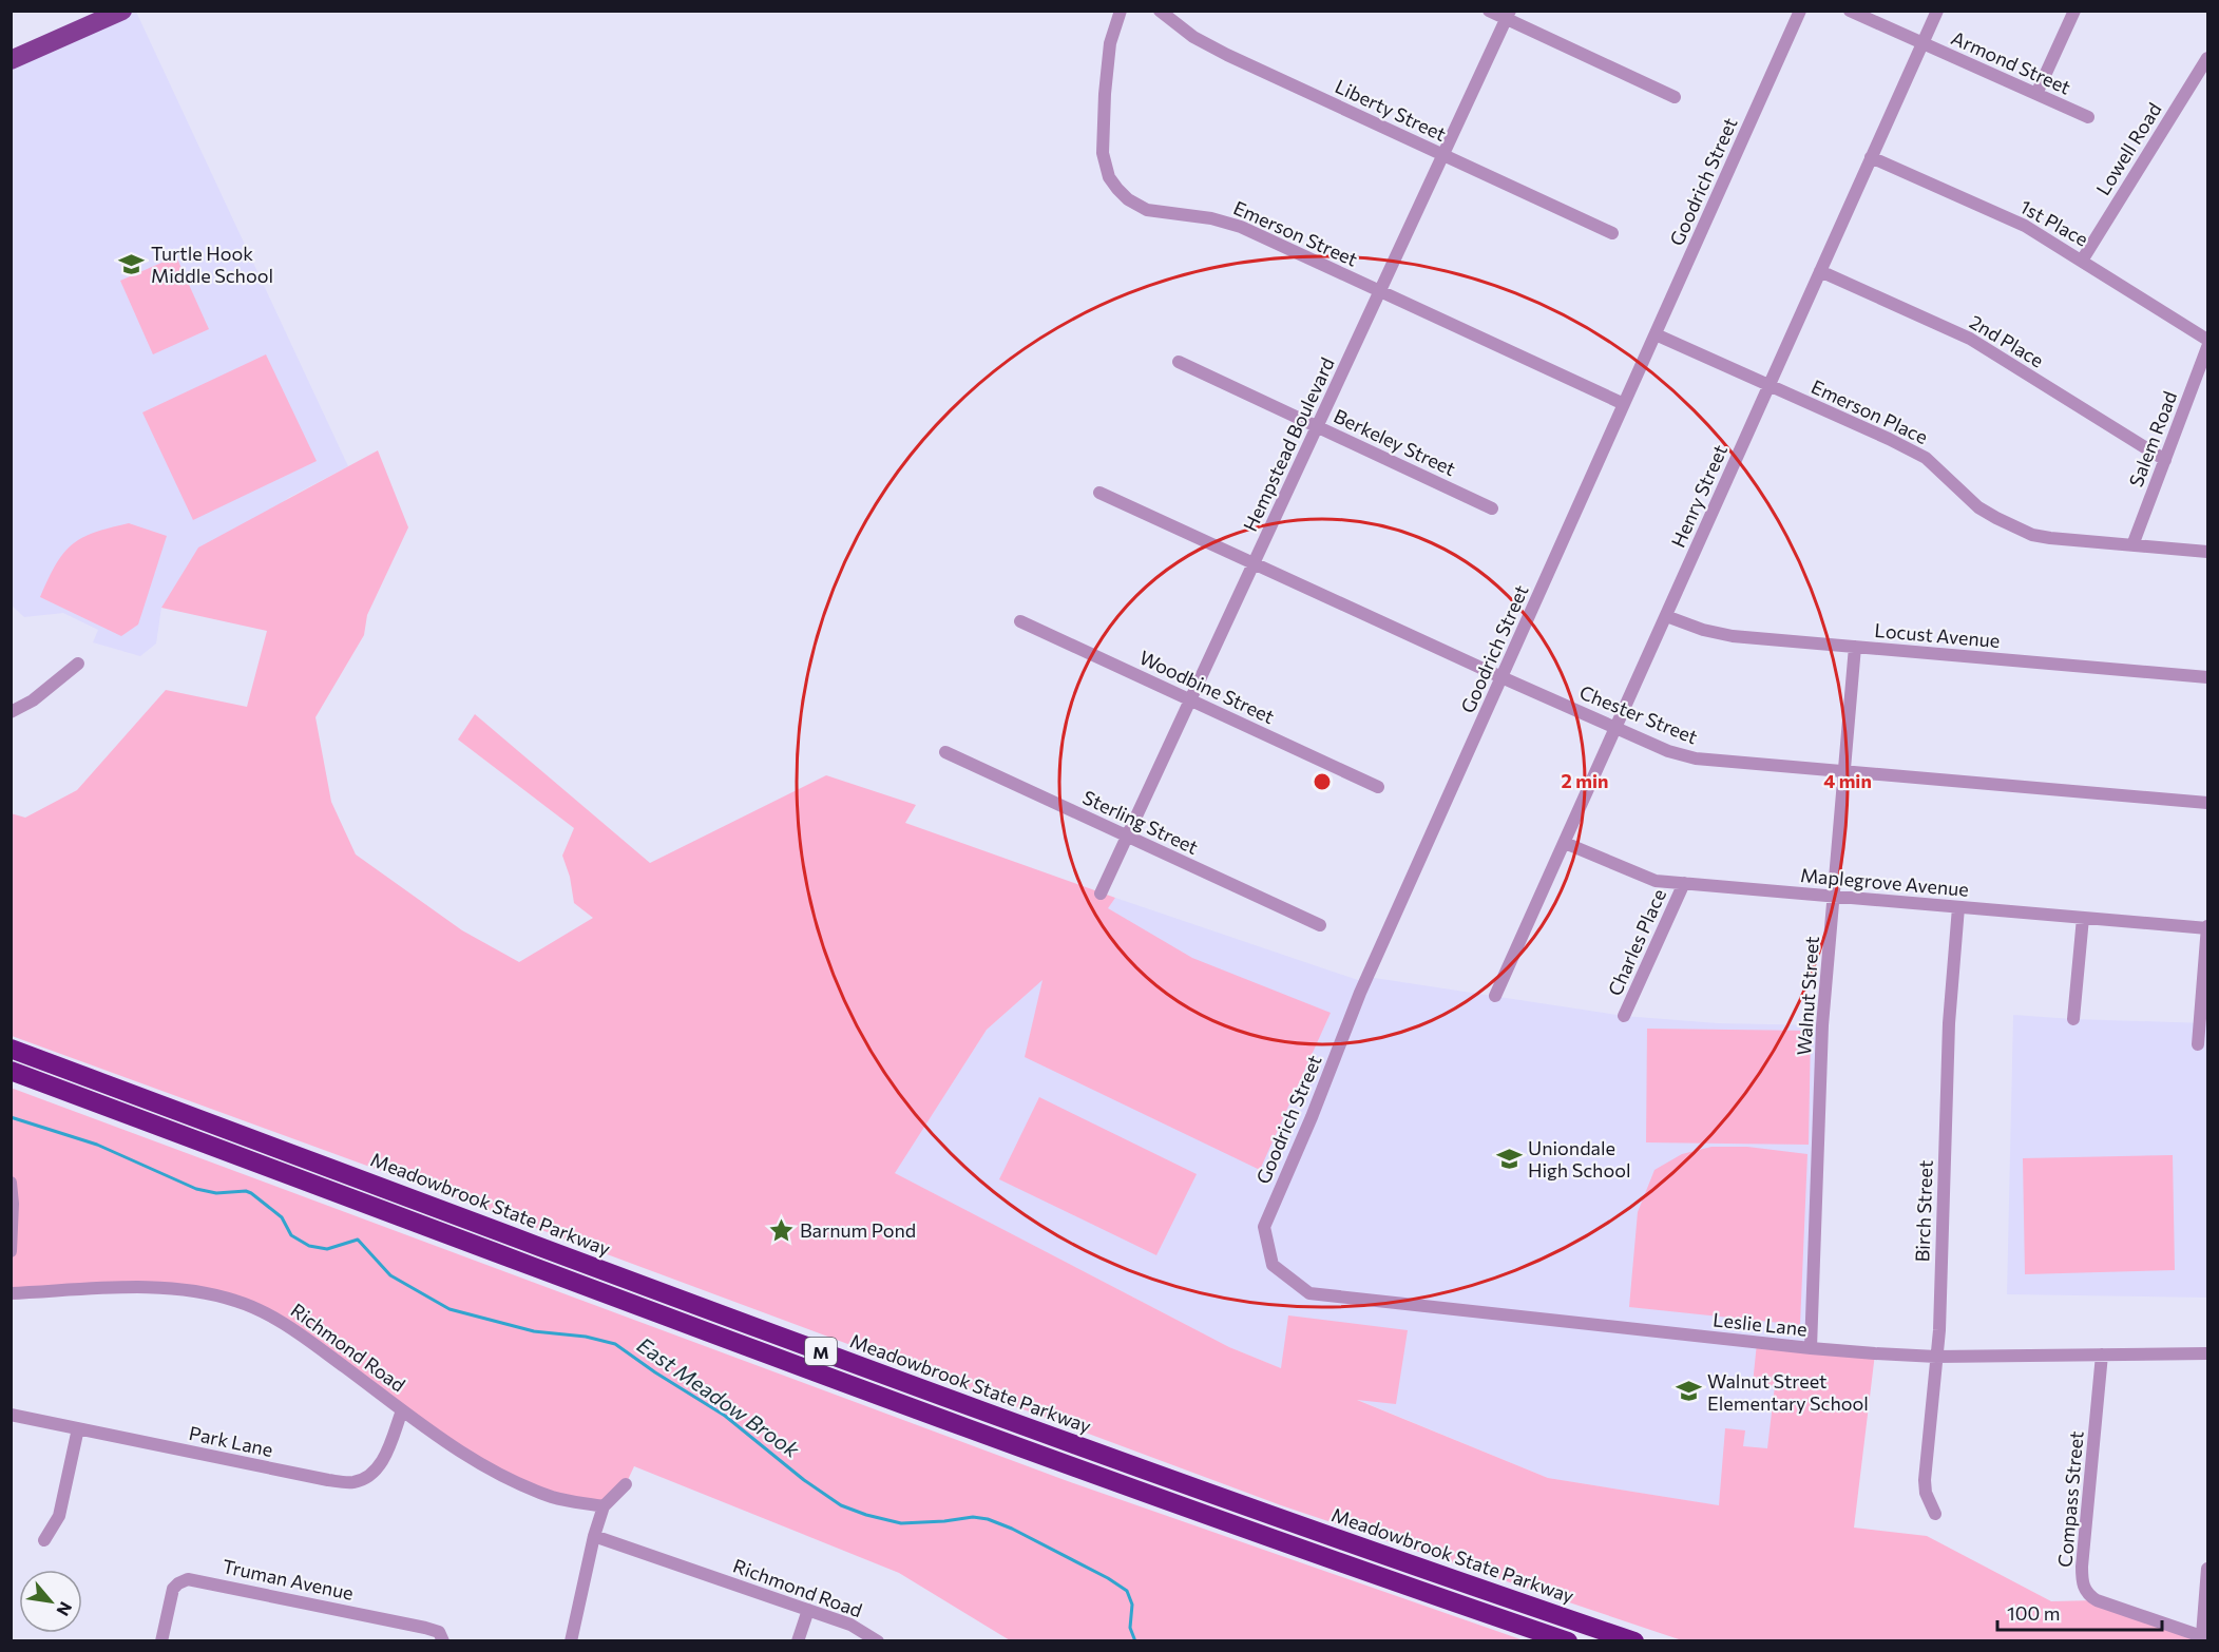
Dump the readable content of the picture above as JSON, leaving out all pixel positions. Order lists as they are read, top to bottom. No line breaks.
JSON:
{"streets":{"highway":["Meadowbrook State Parkway","M"],"street":["Armond Street","Liberty Street","Lowell Road","Goodrich Street","1st Place","Emerson Street","2nd Place","Emerson Place","Salem Road","Berkeley Street","Hempstead Boulevard","Henry Street","Locust Avenue","Woodbine Street","Chester Street","Sterling Street","Maplegrove Avenue","Charles Place","Walnut Street","Birch Street","Leslie Lane","Richmond Road","Park Lane","Compass Street","Truman Avenue"]},"crossings":[["Armond Street","Henry Street"],["Liberty Street","Hempstead Boulevard"],["Lowell Road","1st Place"],["Goodrich Street","Emerson Street"],["Goodrich Street","Emerson Place"],["Goodrich Street","Chester Street"],["Goodrich Street","Leslie Lane"],["1st Place","Henry Street"],["Emerson Street","Hempstead Boulevard"],["2nd Place","Salem Road"],["2nd Place","Henry Street"],["Emerson Place","Salem Road"],["Emerson Place","Henry Street"],["Berkeley Street","Hempstead Boulevard"],["Hempstead Boulevard","Woodbine Street"],["Hempstead Boulevard","Chester Street"],["Hempstead Boulevard","Sterling Street"],["Henry Street","Locust Avenue"],["Henry Street","Chester Street"],["Henry Street","Maplegrove Avenue"],["Locust Avenue","Walnut Street"],["Chester Street","Walnut Street"],["Maplegrove Avenue","Charles Place"],["Maplegrove Avenue","Walnut Street"],["Maplegrove Avenue","Birch Street"],["Walnut Street","Leslie Lane"],["Birch Street","Leslie Lane"],["Leslie Lane","Compass Street"],["Richmond Road","Park Lane"]],"water":["East Meadow Brook"],"places":{"school or university":["Turtle Hook Middle School","Uniondale High School","Walnut Street Elementary School"],"place":["Barnum Pond"]},"scale_bar":"100 m","north":"bottom right","rings":["2 min","4 min"]}
